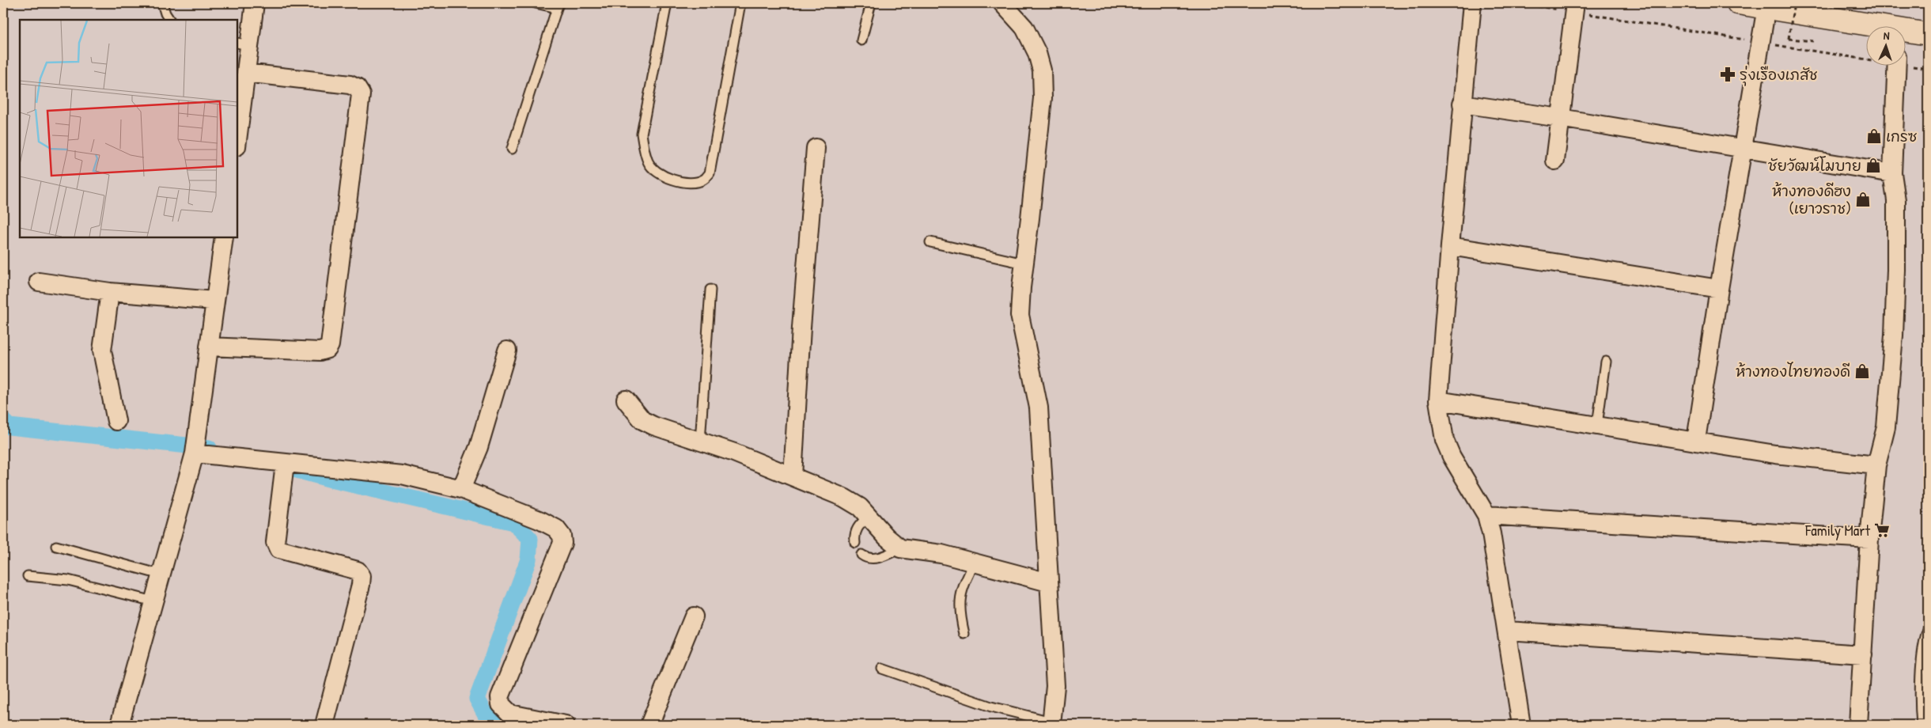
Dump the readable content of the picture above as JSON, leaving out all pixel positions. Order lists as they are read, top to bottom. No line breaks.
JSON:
{"places":{"pharmacy":["รุ่งเรืองเภสัช"],"shop":["เกรซ","ชัยวัฒน์โมบาย","ห้างทองดีฮง (เยาวราช)","ห้างทองไทยทองดี"],"supermarket":["Family Mart"]},"north":"top"}
